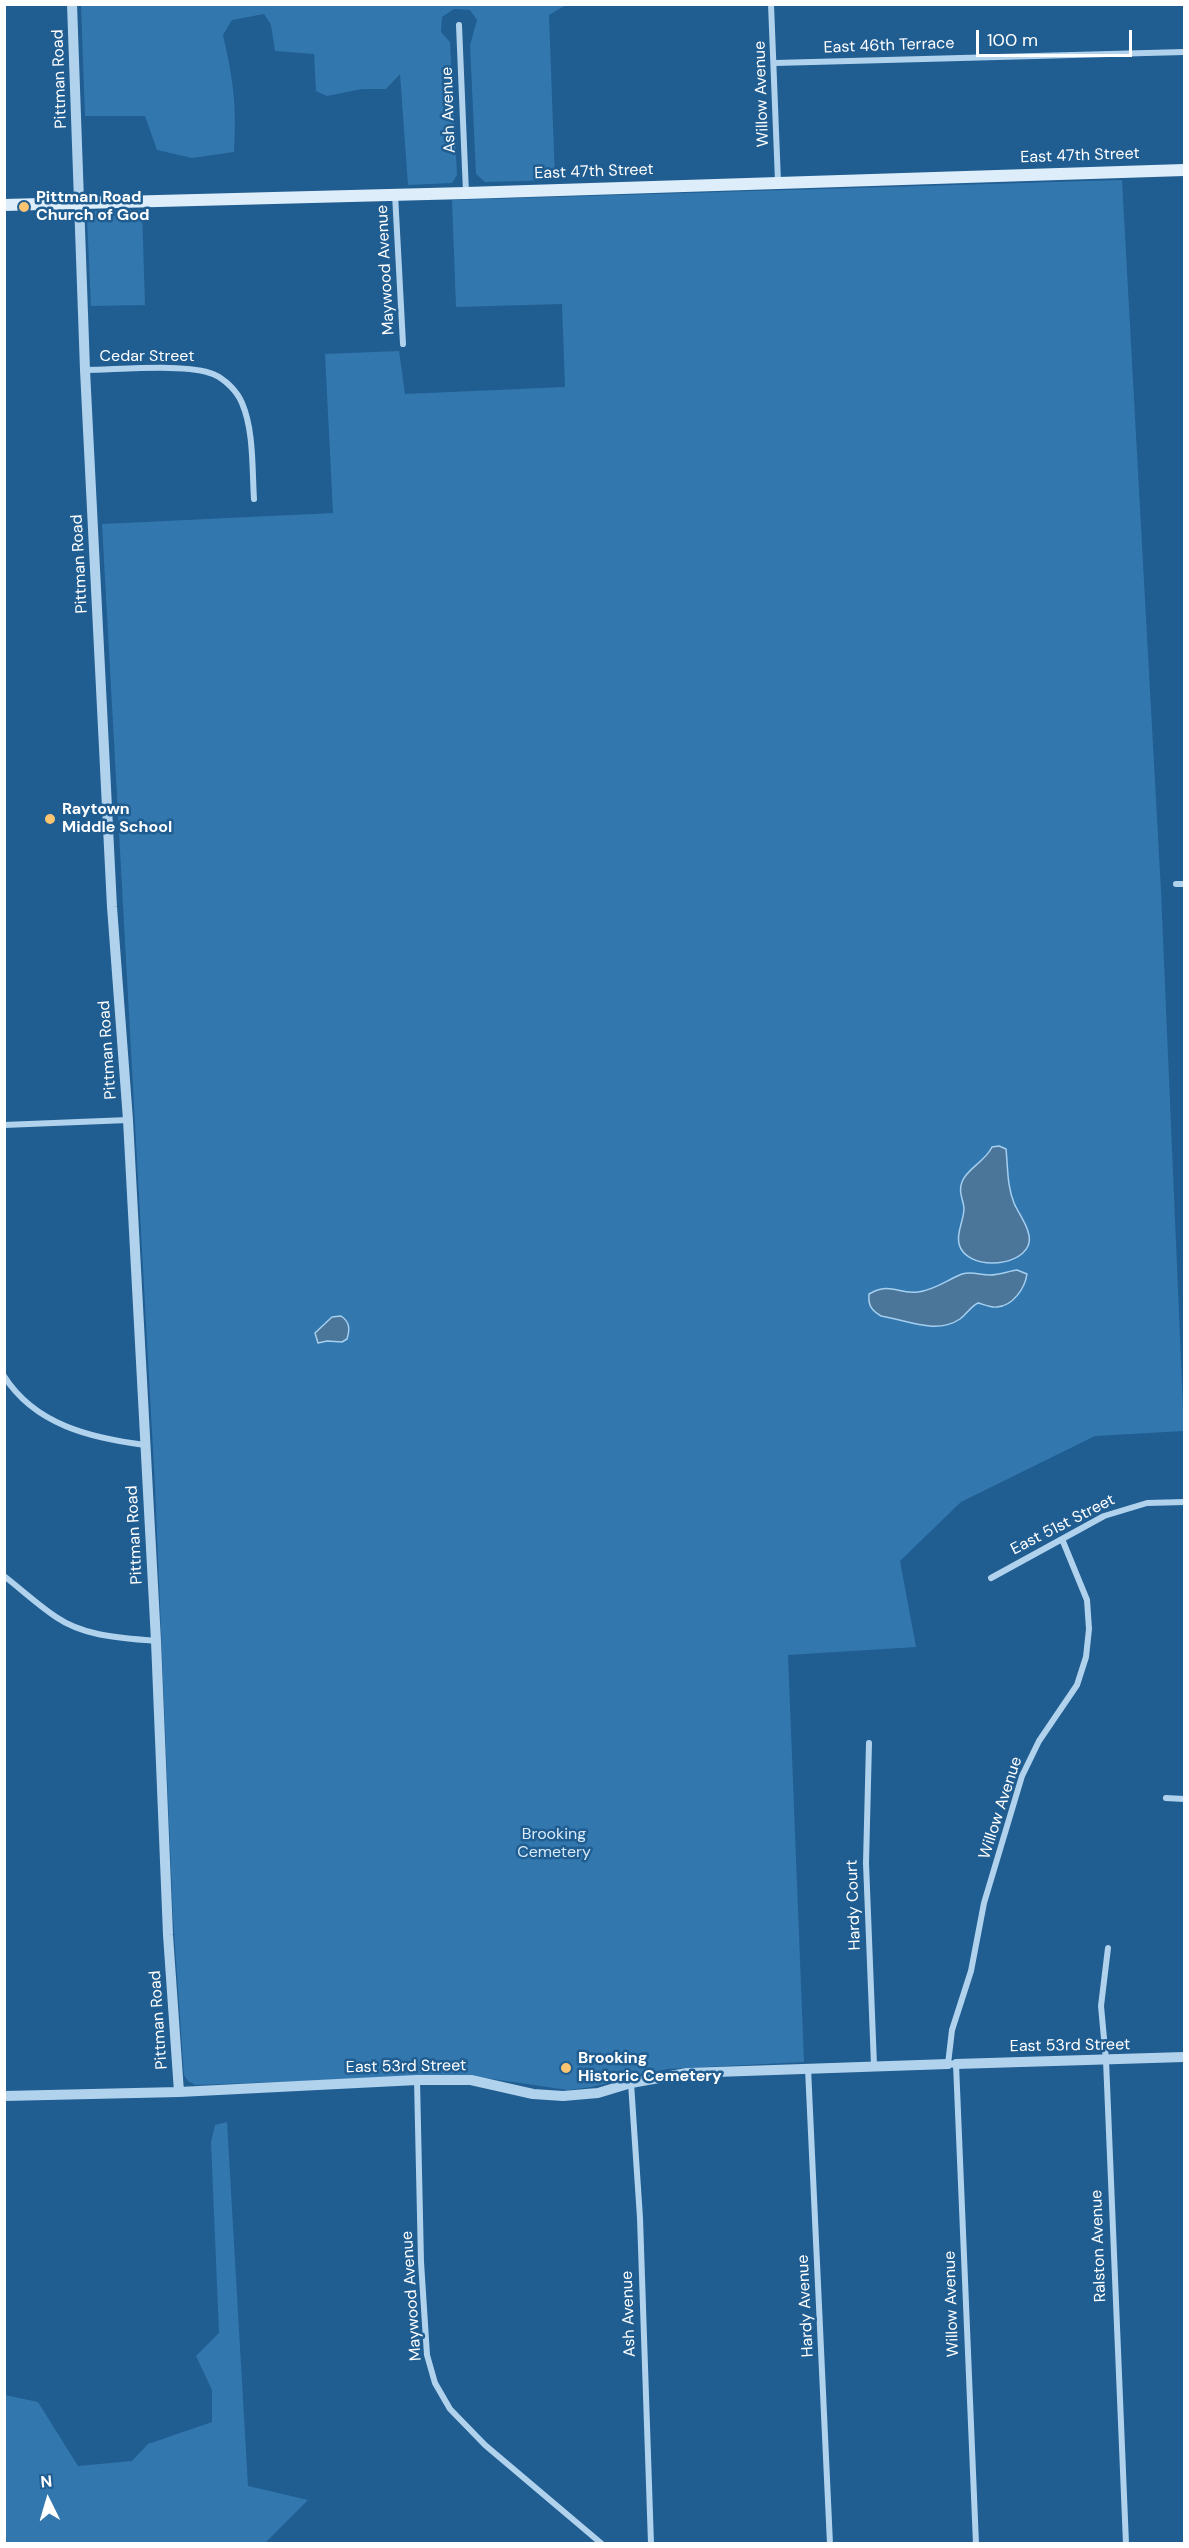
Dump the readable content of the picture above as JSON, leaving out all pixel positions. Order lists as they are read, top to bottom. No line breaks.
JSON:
{"streets":{"main road":["East 47th Street"],"street":["East 46th Terrace","Pittman Road","Willow Avenue","Ash Avenue","Maywood Avenue","Cedar Street","East 51st Street","Hardy Court","East 53rd Street","Ralston Avenue","Hardy Avenue"]},"crossings":[["East 46th Terrace","Willow Avenue"],["Pittman Road","East 47th Street"],["Pittman Road","Cedar Street"],["Pittman Road","East 53rd Street"],["Willow Avenue","East 47th Street"],["Willow Avenue","East 51st Street"],["Willow Avenue","East 53rd Street"],["Ash Avenue","East 47th Street"],["Ash Avenue","East 53rd Street"],["East 47th Street","Maywood Avenue"],["Maywood Avenue","East 53rd Street"],["Hardy Court","East 53rd Street"],["East 53rd Street","Ralston Avenue"],["East 53rd Street","Hardy Avenue"]],"parks":["Brooking Cemetery"],"places":["Pittman Road Church of God","Raytown Middle School","Brooking Historic Cemetery"],"scale_bar":"100 m","north":"top"}
